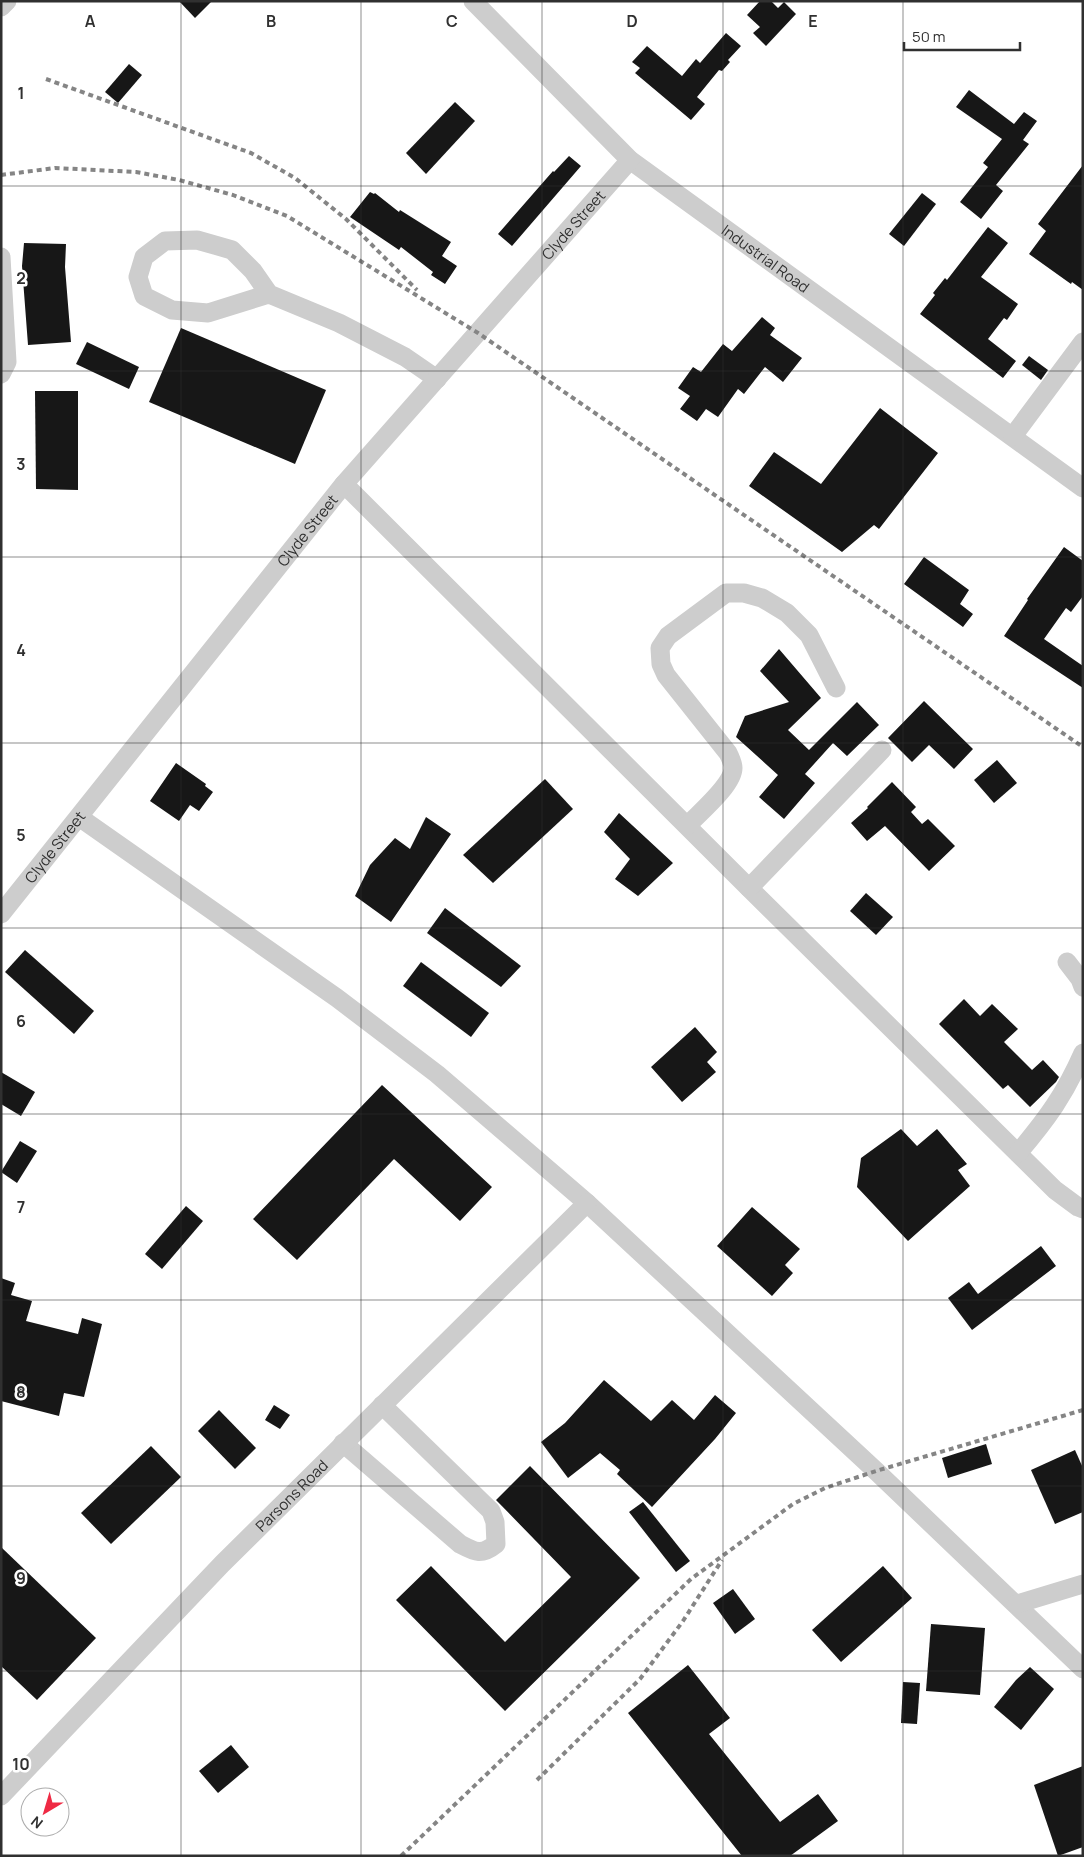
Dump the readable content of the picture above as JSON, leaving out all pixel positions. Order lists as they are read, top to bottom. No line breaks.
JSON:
{"streets":{"street":["Clyde Street","Industrial Road","Parsons Road"]},"crossings":[["Clyde Street","Industrial Road"]],"scale_bar":"50 m","north":"bottom left","grid":{"columns":["A","B","C","D","E"],"rows":["1","2","3","4","5","6","7","8","9","10"]}}
